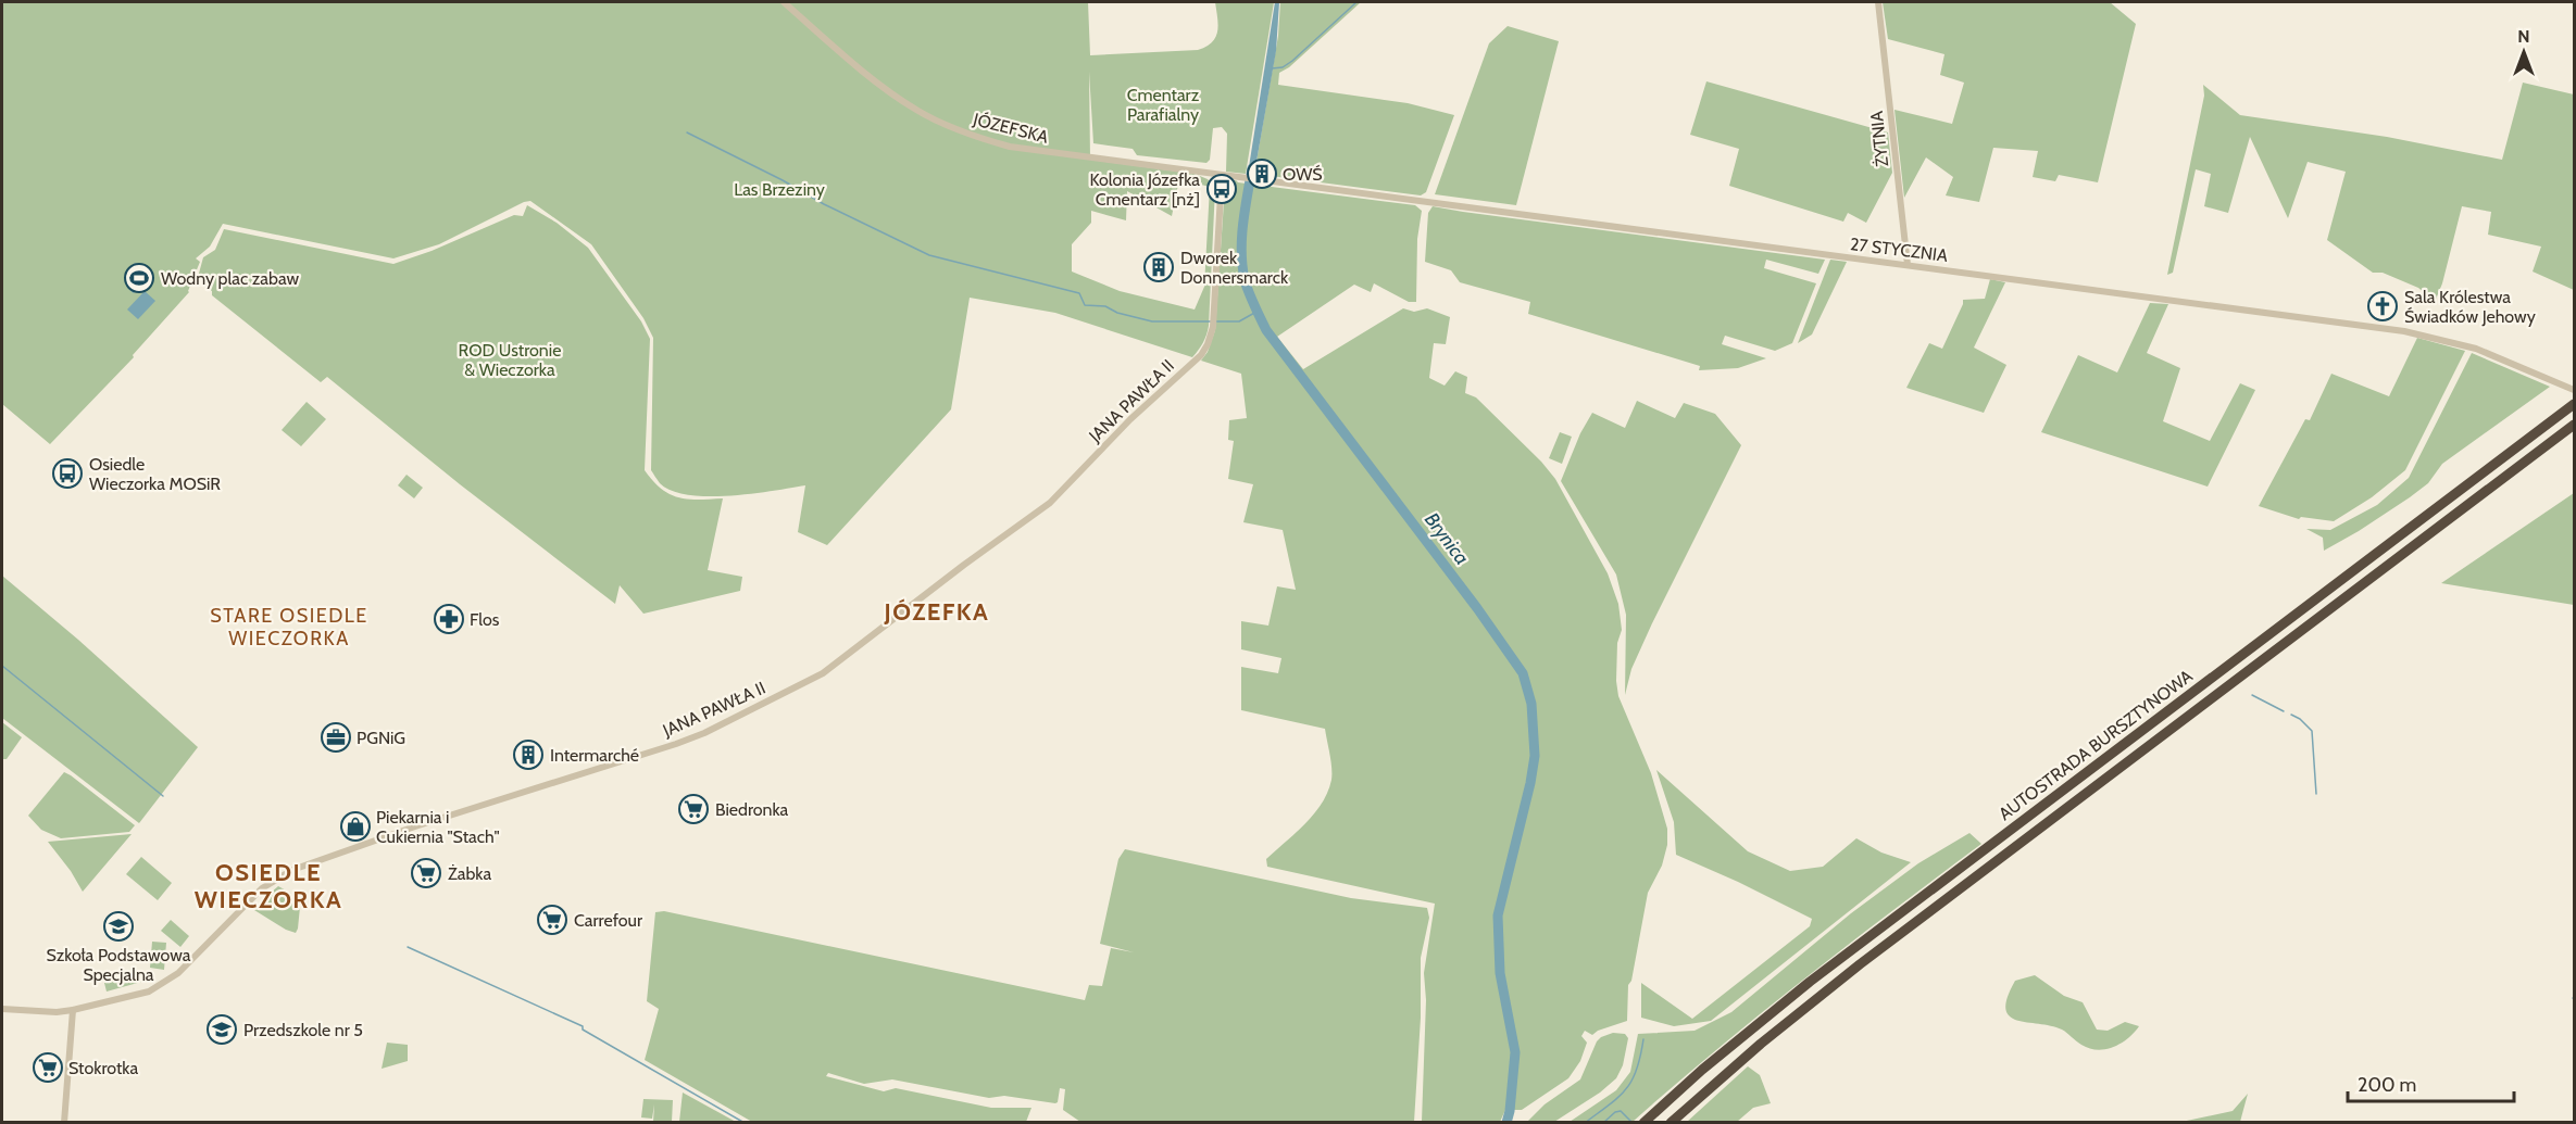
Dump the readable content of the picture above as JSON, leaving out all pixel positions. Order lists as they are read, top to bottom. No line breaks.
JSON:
{"streets":{"highway":["AUTOSTRADA BURSZTYNOWA"],"street":["JÓZEFSKA","ŻYTNIA","27 STYCZNIA","JANA PAWŁA II"]},"crossings":[["JÓZEFSKA","27 STYCZNIA"],["JÓZEFSKA","JANA PAWŁA II"],["ŻYTNIA","27 STYCZNIA"]],"districts":["JÓZEFKA","STARE OSIEDLE WIECZORKA","OSIEDLE WIECZORKA"],"water":["Brynica"],"parks":["Cmentarz Parafialny","Las Brzeziny","ROD Ustronie & Wieczorka"],"places":{"building":["OWŚ","Dworek Donnersmarck","Intermarché"],"bus stop":["Kolonia Józefka Cmentarz [nż]","Osiedle Wieczorka MOSiR"],"sports":["Wodny plac zabaw"],"church":["Sala Królestwa Świadków Jehowy"],"pharmacy":["Flos"],"office":["PGNiG"],"supermarket":["Biedronka","Żabka","Carrefour","Stokrotka"],"shop":["Piekarnia i Cukiernia \"Stach\""],"school or university":["Szkoła Podstawowa Specjalna","Przedszkole nr 5"]},"scale_bar":"200 m","north":"top"}
